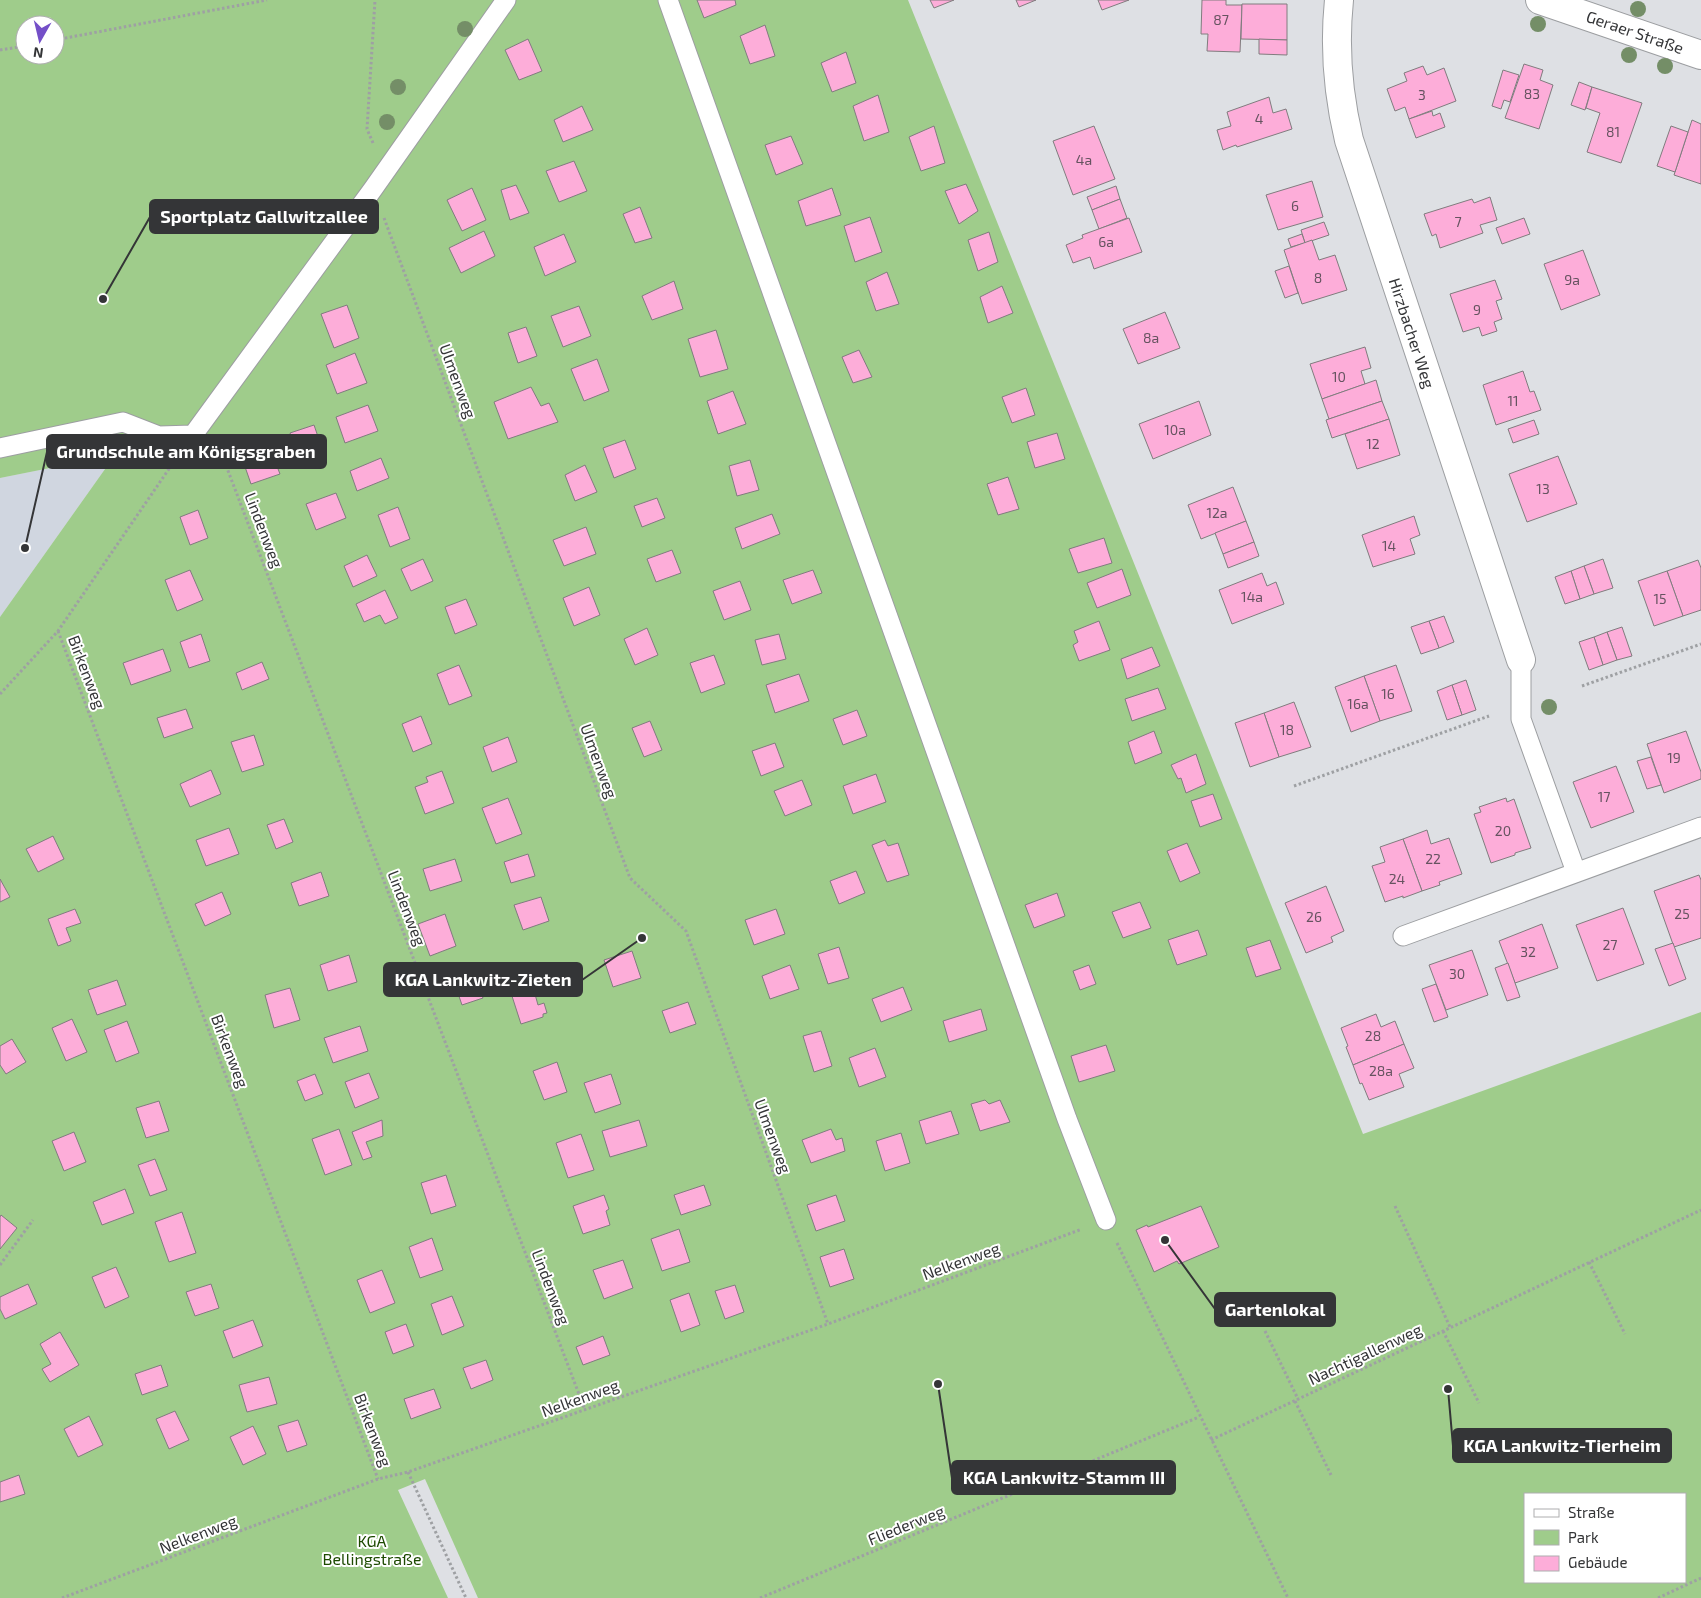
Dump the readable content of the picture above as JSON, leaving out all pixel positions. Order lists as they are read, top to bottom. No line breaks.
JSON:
{"streets":{"street":["Geraer Straße","Hirzbacher Weg"],"path":["Ulmenweg","Lindenweg","Birkenweg","Nelkenweg","Nachtigallenweg","Fliederweg"]},"crossings":[["Ulmenweg","Nelkenweg"],["Lindenweg","Nelkenweg"],["Birkenweg","Nelkenweg"]],"parks":["KGA Bellingstraße"],"places":["Sportplatz Gallwitzallee","Grundschule am Königsgraben","KGA Lankwitz-Zieten","Gartenlokal","KGA Lankwitz-Stamm III","KGA Lankwitz-Tierheim"],"house_numbers":["87","83","3","4","81","4a","6","7","6a","8","9a","9","8a","10","11","10a","12","13","12a","14","14a","15","16","16a","18","19","17","20","22","24","25","26","27","32","30","28","28a"],"legend":["Straße","Park","Gebäude"],"north":"bottom"}
